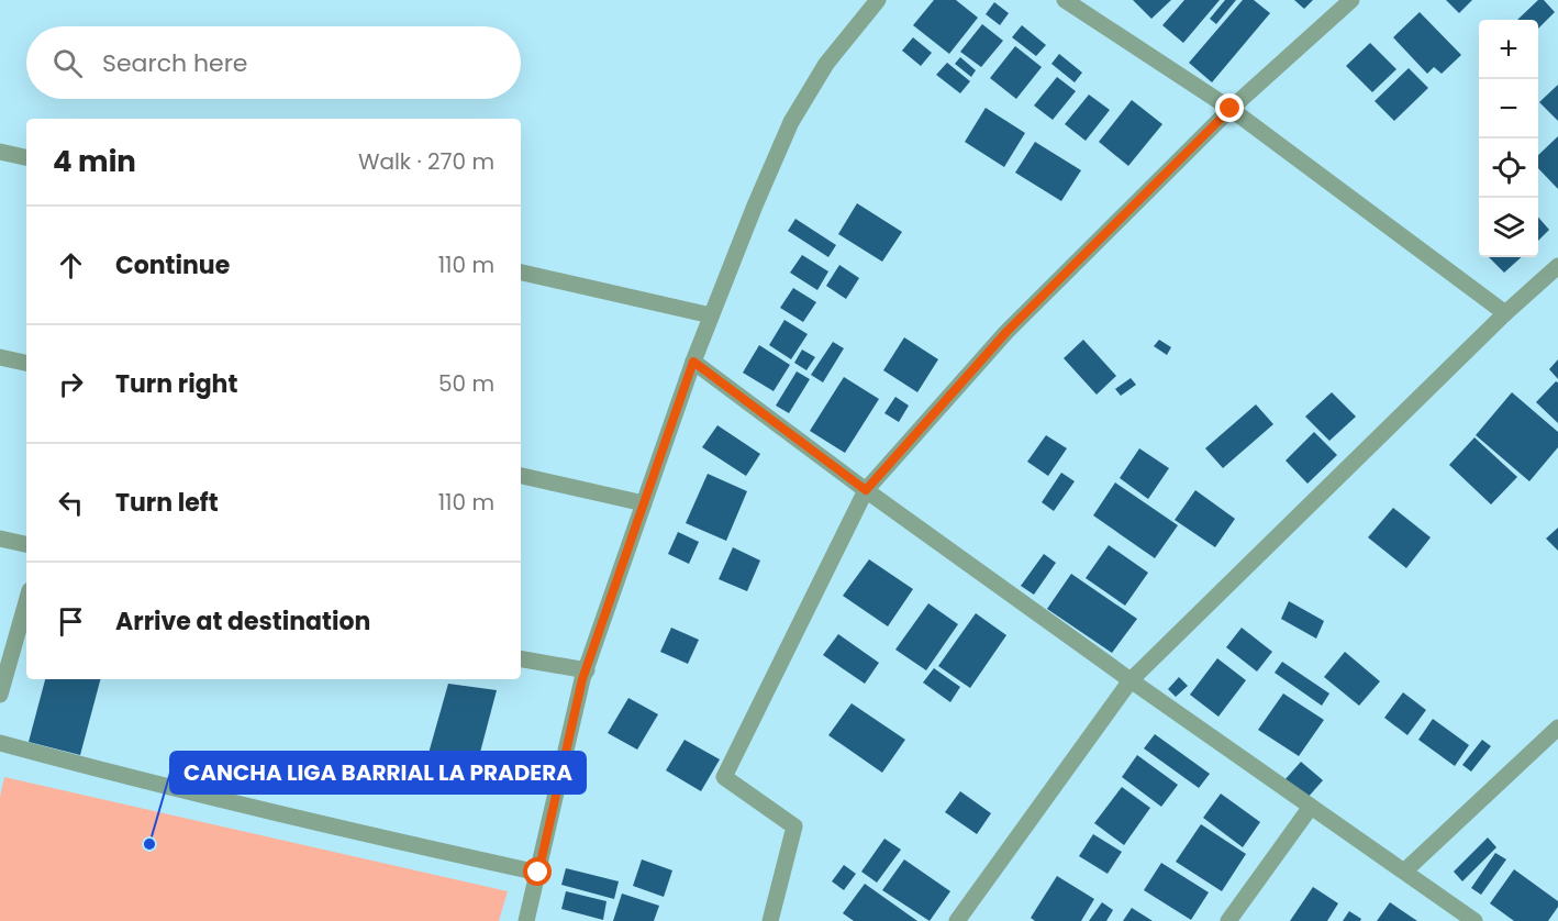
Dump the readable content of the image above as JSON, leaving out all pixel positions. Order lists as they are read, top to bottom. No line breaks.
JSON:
{"places":["CANCHA LIGA BARRIAL LA PRADERA"],"page":{"map_buttons":["+","−"],"search":"Search here","heading":["4 min","Walk · 270 m"],"list":[["Continue","110 m"],["Turn right","50 m"],["Turn left","110 m"],"Arrive at destination"]}}
